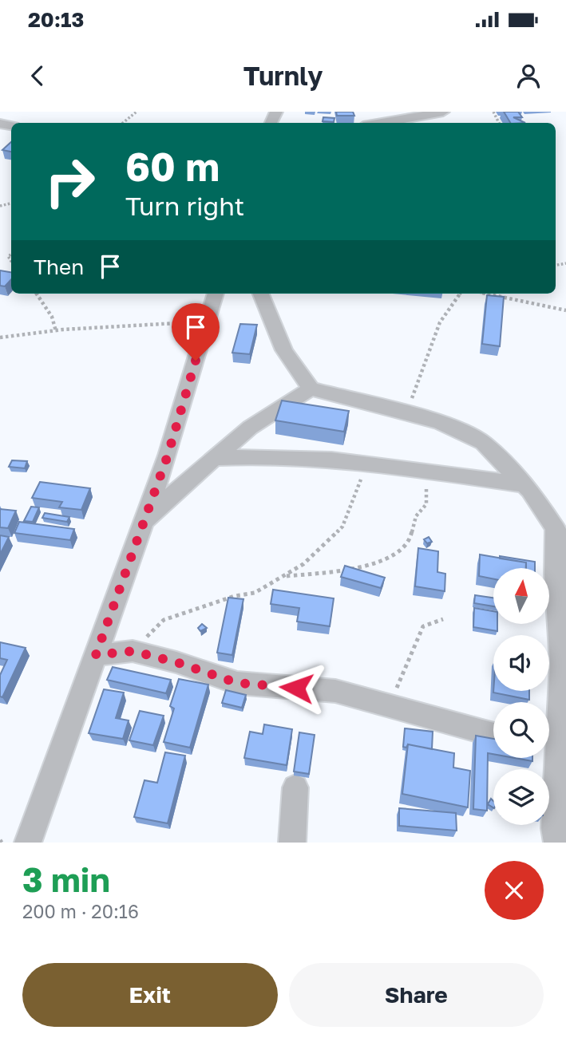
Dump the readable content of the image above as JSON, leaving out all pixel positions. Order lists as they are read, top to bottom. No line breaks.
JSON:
{"north":"top","page":{"status":"20:13","header":"Turnly","turn":["60 m","Turn right"],"then":"Then","heading":["3 min","200 m · 20:16"],"buttons":["Exit","Share"]}}
